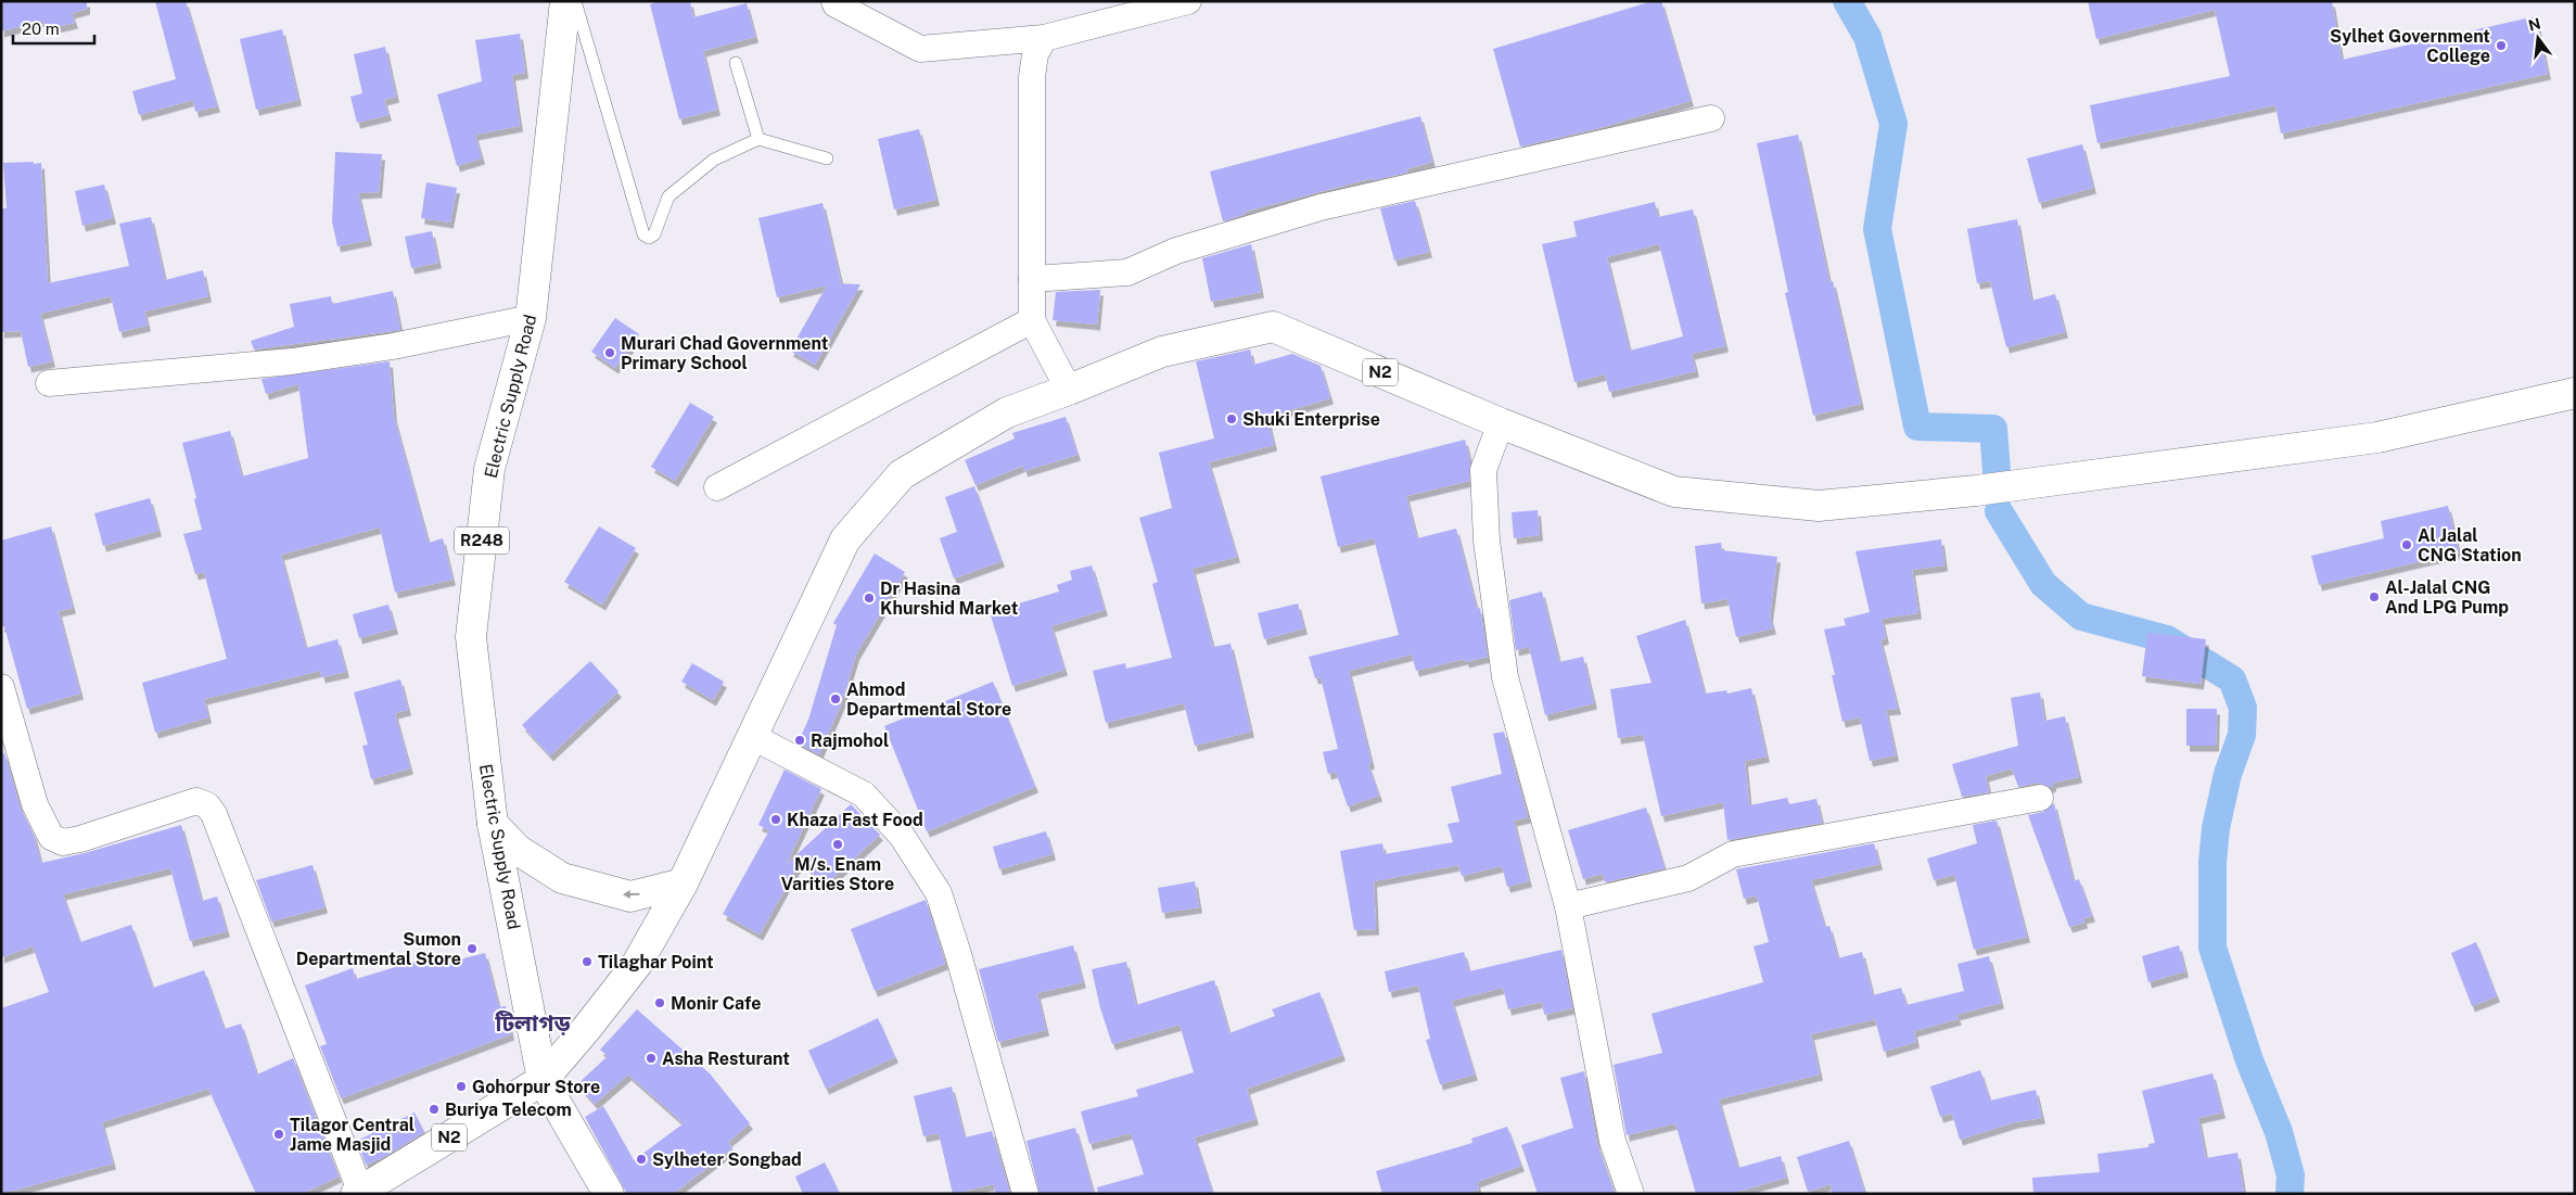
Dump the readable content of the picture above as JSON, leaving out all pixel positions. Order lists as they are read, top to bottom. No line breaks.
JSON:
{"streets":{"main road":["N2","Electric Supply Road","R248"]},"crossings":[["N2","Electric Supply Road"]],"districts":["টিলাগড়"],"places":["Sylhet Government College","Murari Chad Government Primary School","Shuki Enterprise","Al Jalal CNG Station","Al-Jalal CNG And LPG Pump","Dr Hasina Khurshid Market","Ahmod Departmental Store","Rajmohol","Khaza Fast Food","M/s. Enam Varities Store","Sumon Departmental Store","Tilaghar Point","Monir Cafe","Asha Resturant","Gohorpur Store","Buriya Telecom","Tilagor Central Jame Masjid","Sylheter Songbad"],"scale_bar":"20 m","north":"top"}
